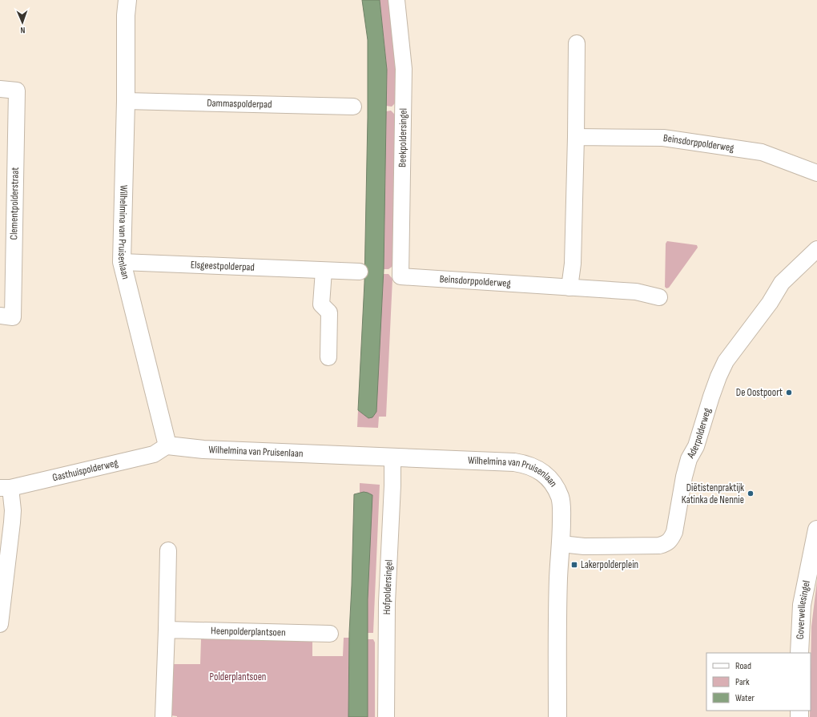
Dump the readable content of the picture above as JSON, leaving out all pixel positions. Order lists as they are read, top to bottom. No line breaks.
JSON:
{"streets":{"street":["Dammaspolderpad","Beekpoldersingel","Beinsdorppolderweg","Clementpolderstraat","Wilhelmina van Pruisenlaan","Elsgeestpolderpad","Aderpolderweg","Gasthuispolderweg","Hofpoldersingel","Goverwellesingel","Heenpolderplantsoen"]},"crossings":[["Dammaspolderpad","Wilhelmina van Pruisenlaan"],["Beekpoldersingel","Beinsdorppolderweg"],["Wilhelmina van Pruisenlaan","Elsgeestpolderpad"],["Wilhelmina van Pruisenlaan","Aderpolderweg"],["Wilhelmina van Pruisenlaan","Gasthuispolderweg"],["Wilhelmina van Pruisenlaan","Hofpoldersingel"]],"parks":["Polderplantsoen"],"places":{"other":["De Oostpoort","Diëtistenpraktijk Katinka de Nennie"],"transit":["Lakerpolderplein"]},"legend":["Road","Park","Water"],"north":"bottom"}
